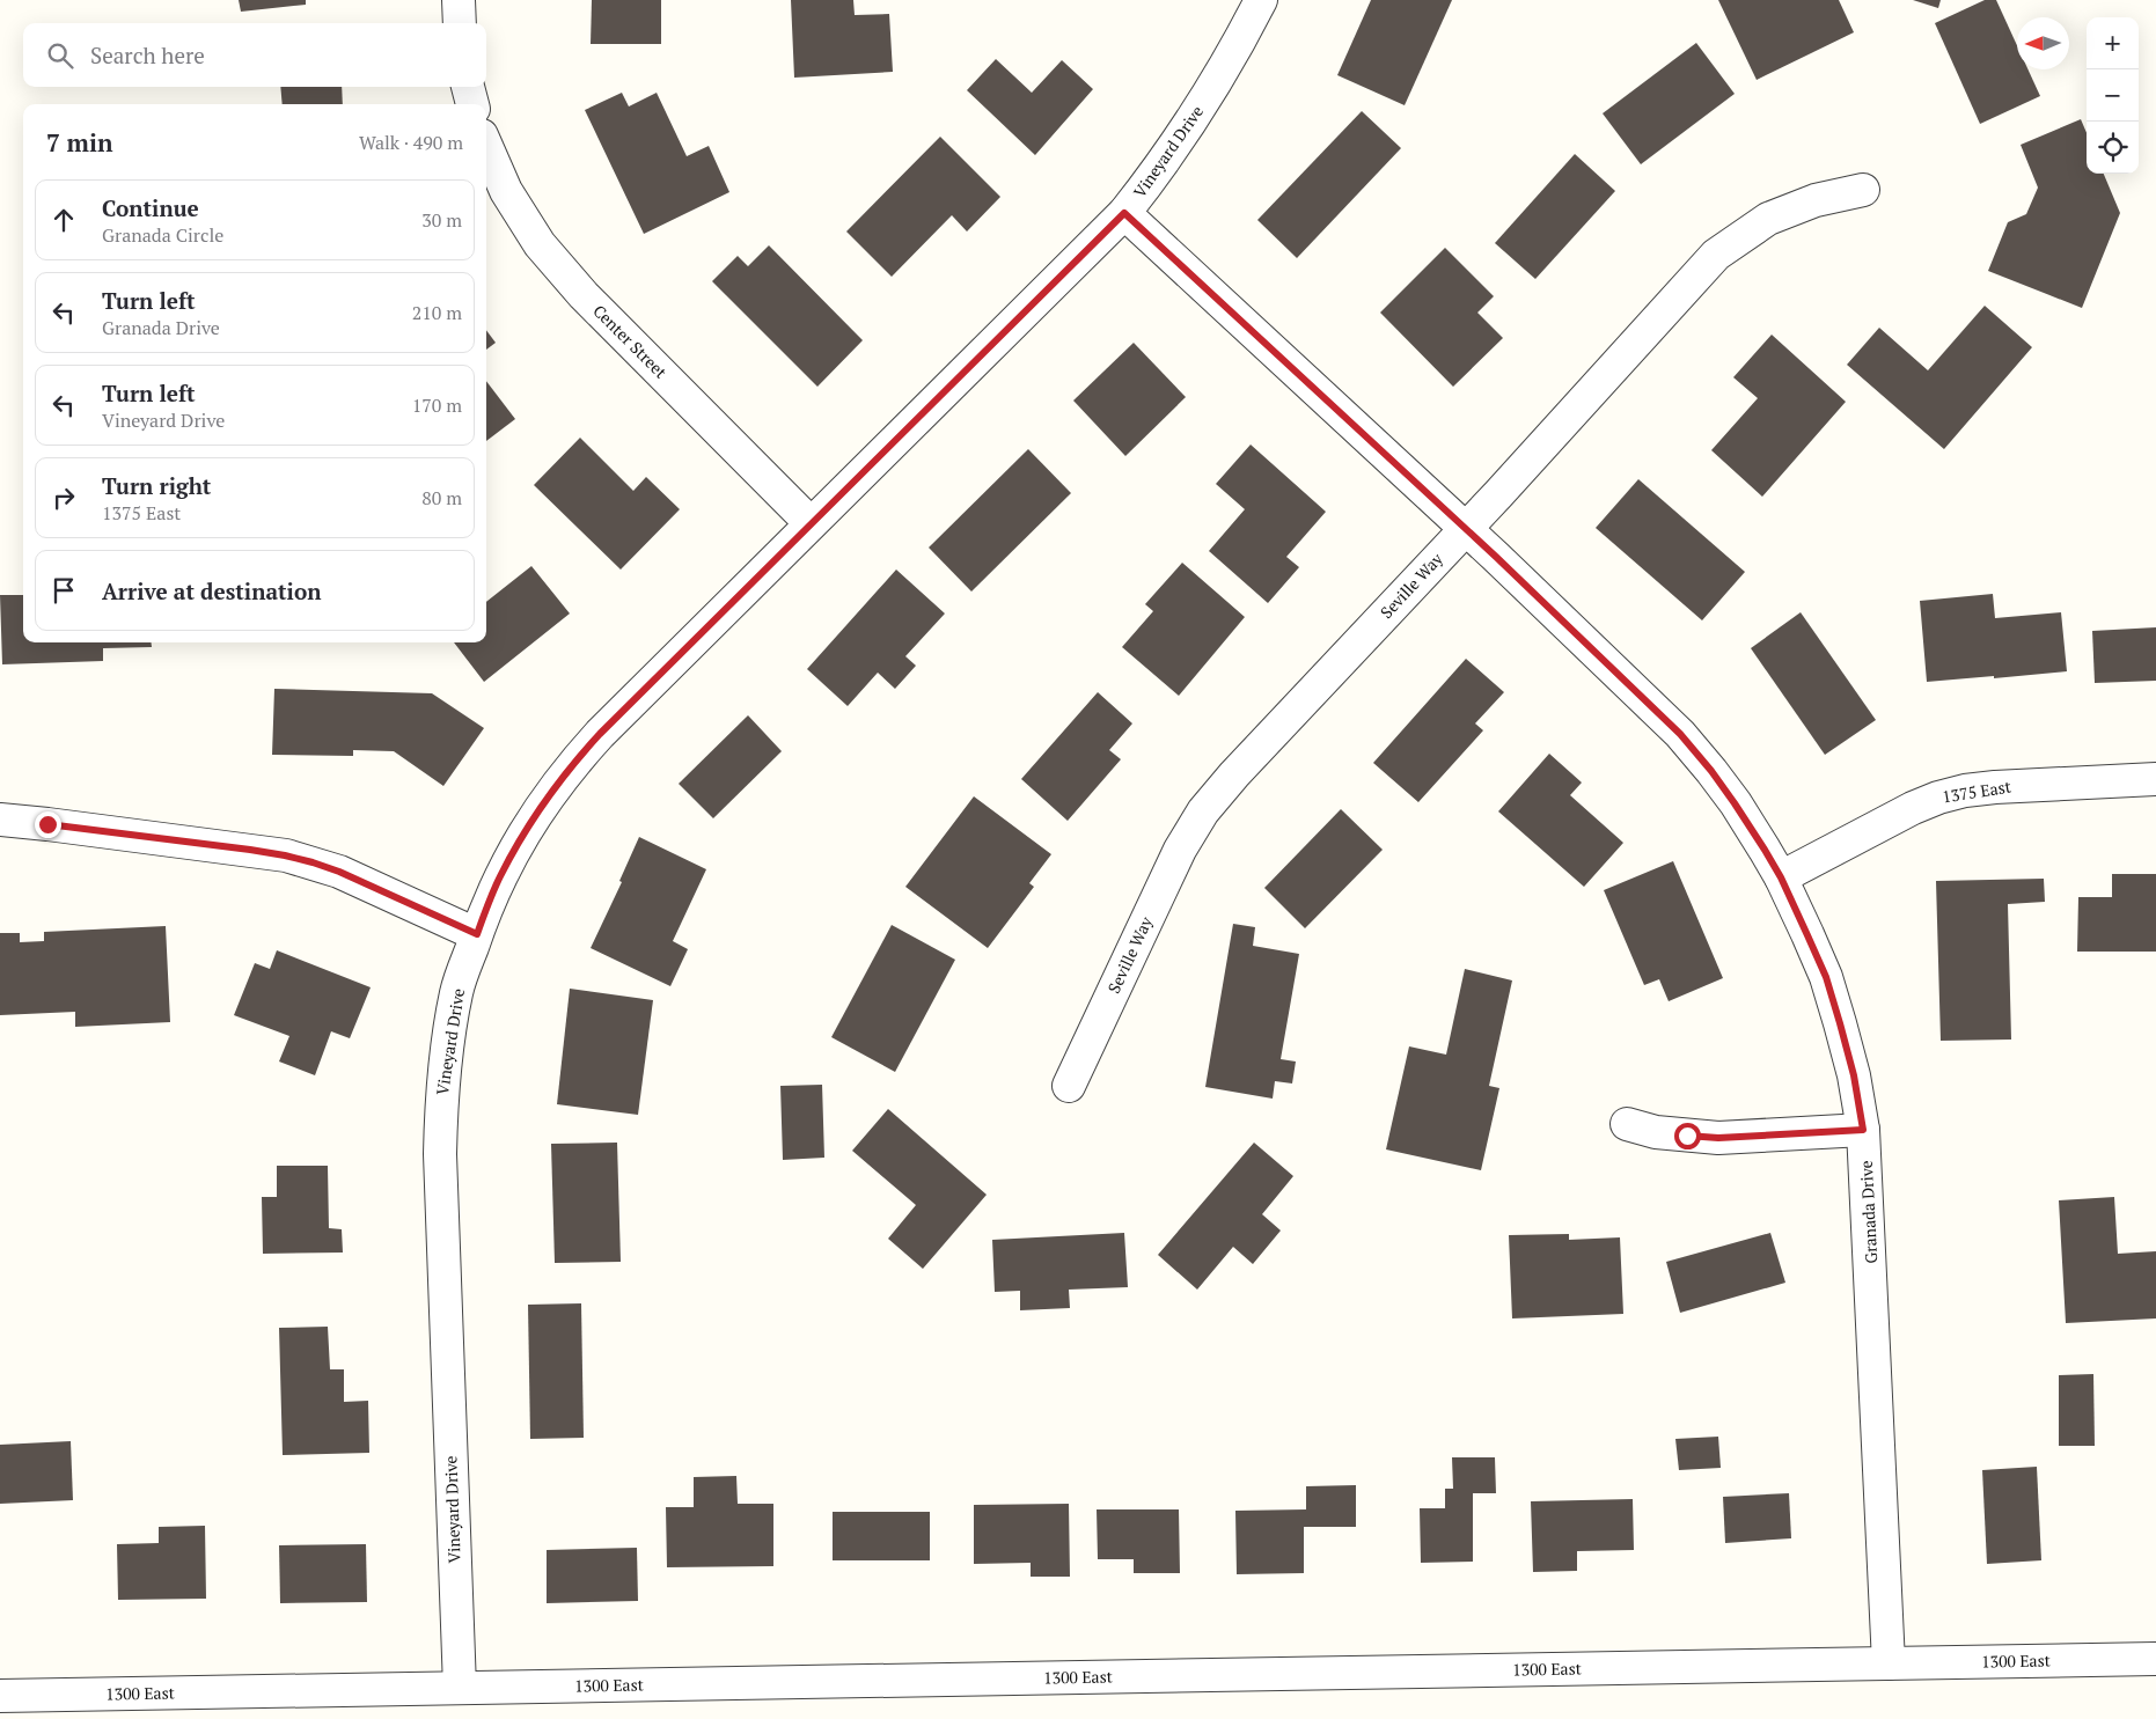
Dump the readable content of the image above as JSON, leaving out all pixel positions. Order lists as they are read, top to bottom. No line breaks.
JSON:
{"streets":{"street":["Vineyard Drive","Center Street","Seville Way","1375 East","Granada Drive","1300 East"]},"crossings":[["Vineyard Drive","Center Street"],["Vineyard Drive","Granada Drive"],["Vineyard Drive","1300 East"],["Seville Way","Granada Drive"],["1375 East","Granada Drive"],["Granada Drive","1300 East"]],"north":"left","page":{"map_buttons":["+","−"],"search":"Search here","heading":["7 min","Walk · 490 m"],"list":[["Continue","Granada Circle","30 m"],["Turn left","Granada Drive","210 m"],["Turn left","Vineyard Drive","170 m"],["Turn right","1375 East","80 m"],"Arrive at destination"]}}
